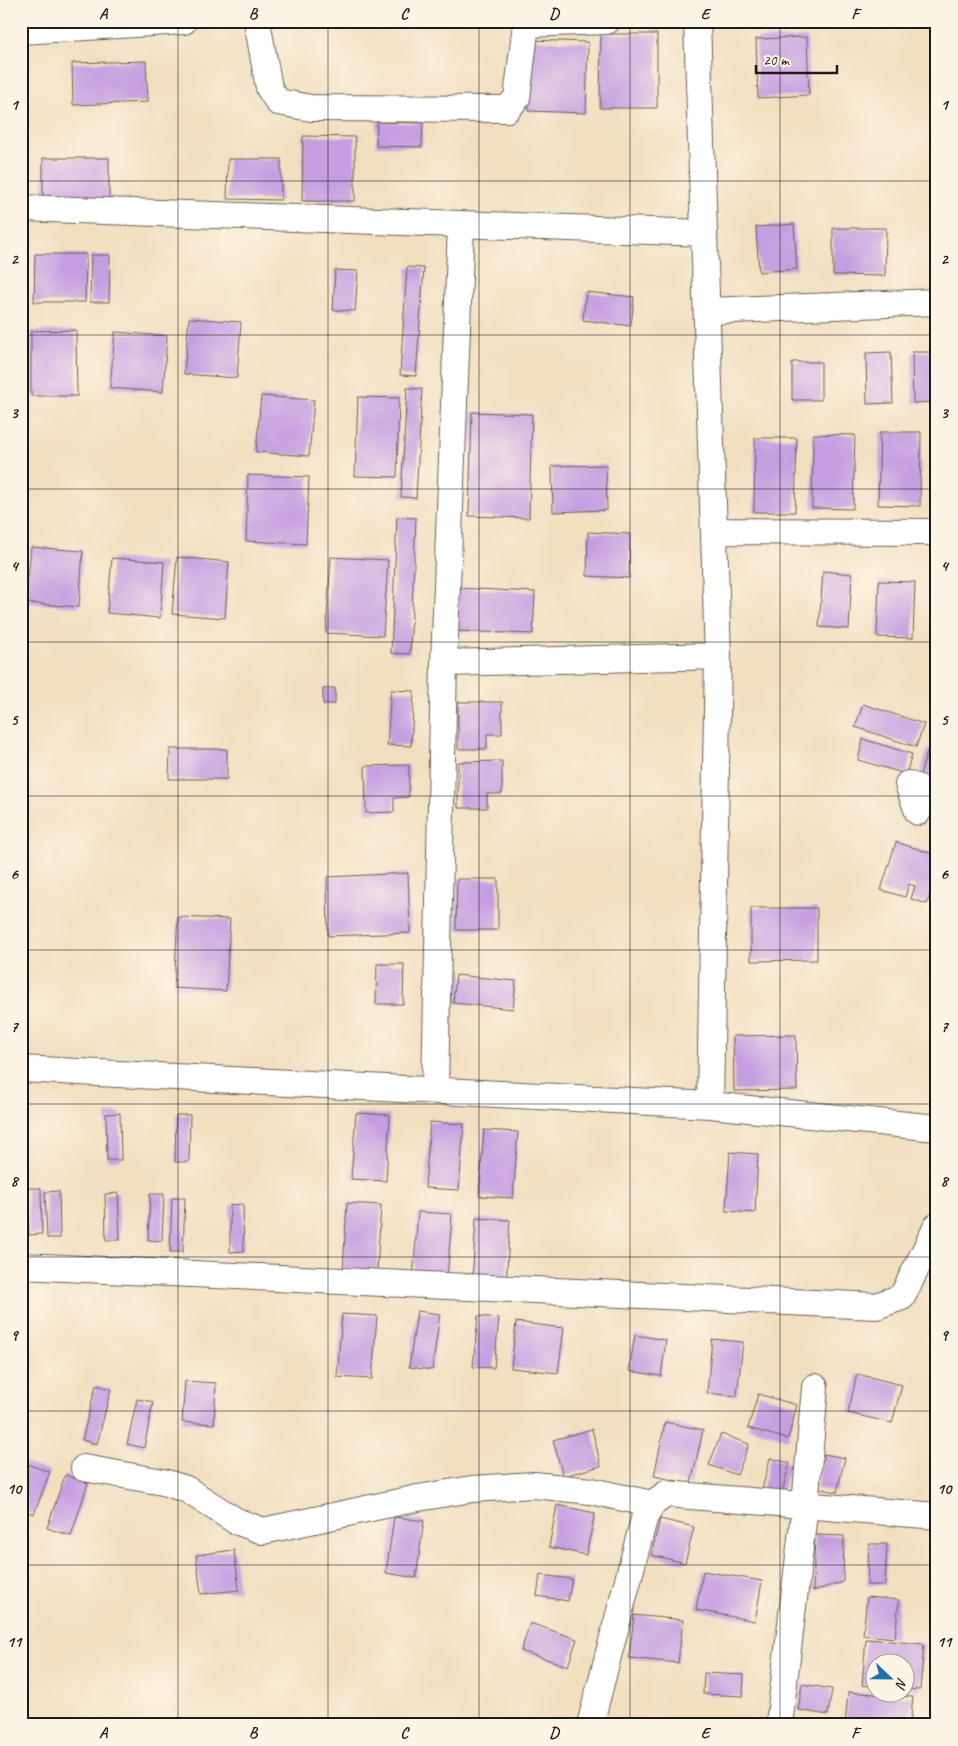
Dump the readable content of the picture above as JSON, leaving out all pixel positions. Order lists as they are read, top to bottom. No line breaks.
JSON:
{"scale_bar":"20 m","north":"right","grid":{"columns":["A","B","C","D","E","F"],"rows":["1","2","3","4","5","6","7","8","9","10","11"]}}
